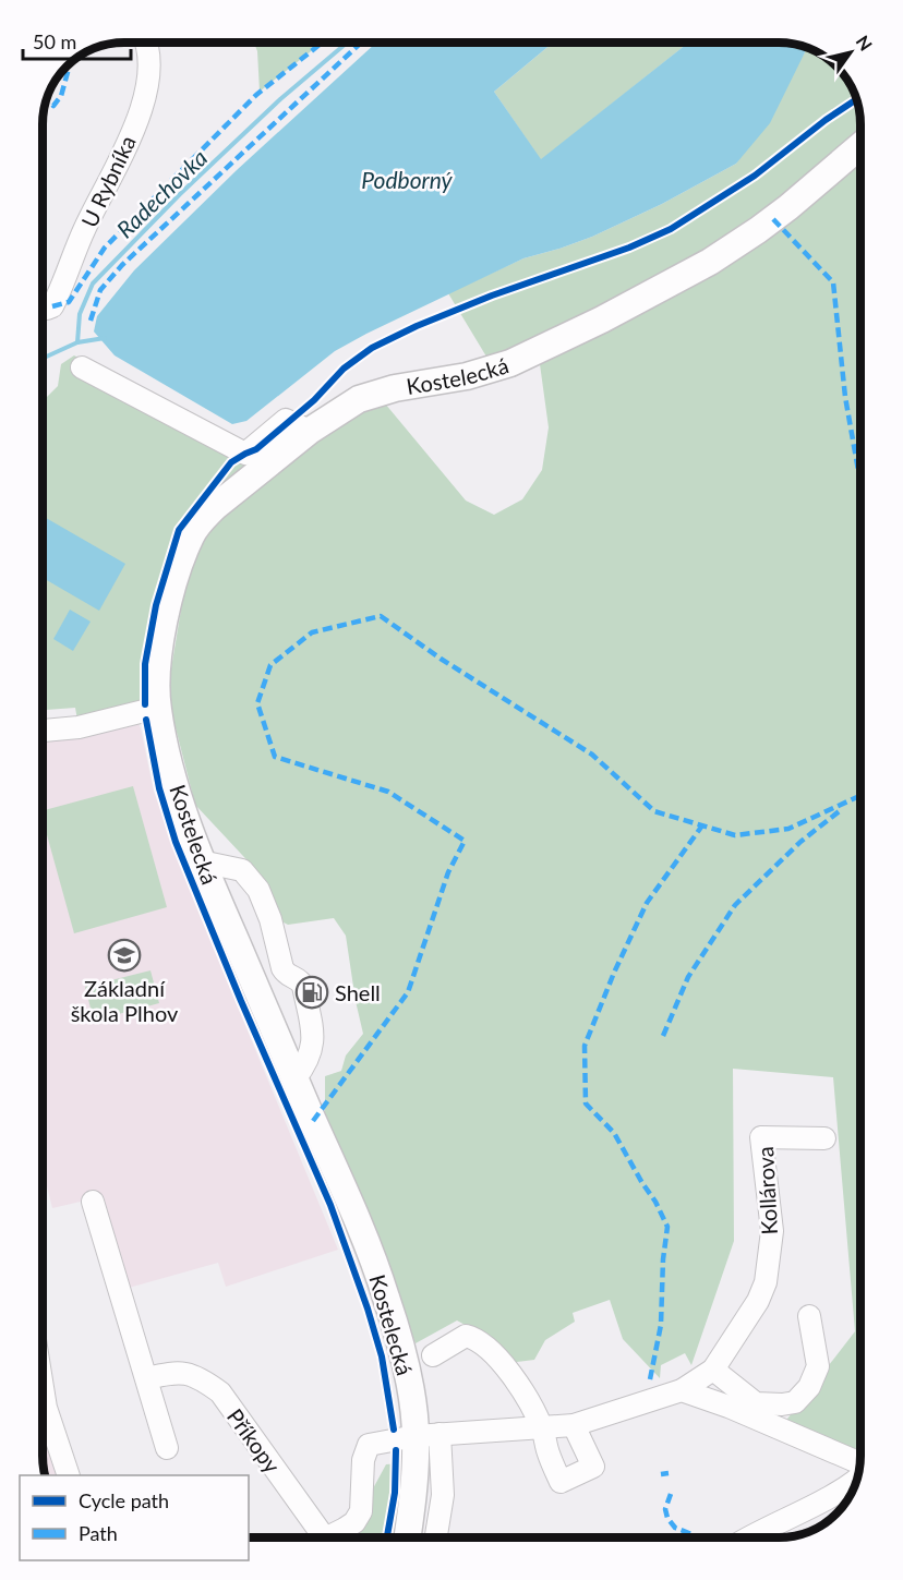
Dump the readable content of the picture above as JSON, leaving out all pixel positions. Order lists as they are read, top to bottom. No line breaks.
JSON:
{"streets":{"main road":["Kostelecká"],"street":["U Rybníka","Kollárova","Příkopy"]},"crossings":[["Kostelecká","Kollárova"]],"water":["Podborný","Radechovka"],"places":{"school or university":["Základní škola Plhov"],"fuel station":["Shell"]},"legend":["Cycle path","Path"],"scale_bar":"50 m","north":"top right"}
